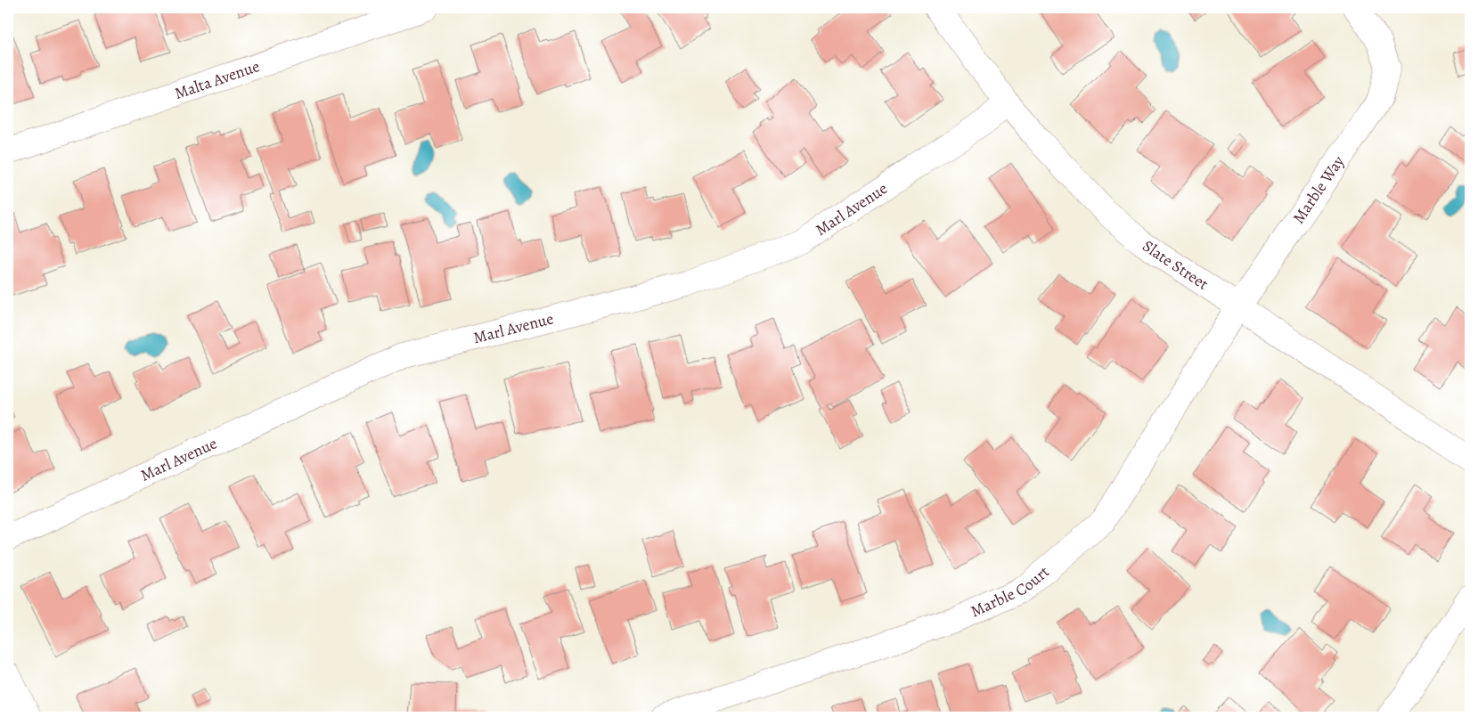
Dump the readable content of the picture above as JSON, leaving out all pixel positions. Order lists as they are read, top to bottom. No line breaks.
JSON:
{"streets":{"street":["Malta Avenue","Marble Way","Marl Avenue","Slate Street","Marble Court"]},"crossings":[["Marble Way","Slate Street"],["Marble Way","Marble Court"],["Marl Avenue","Slate Street"],["Slate Street","Marble Court"]]}
